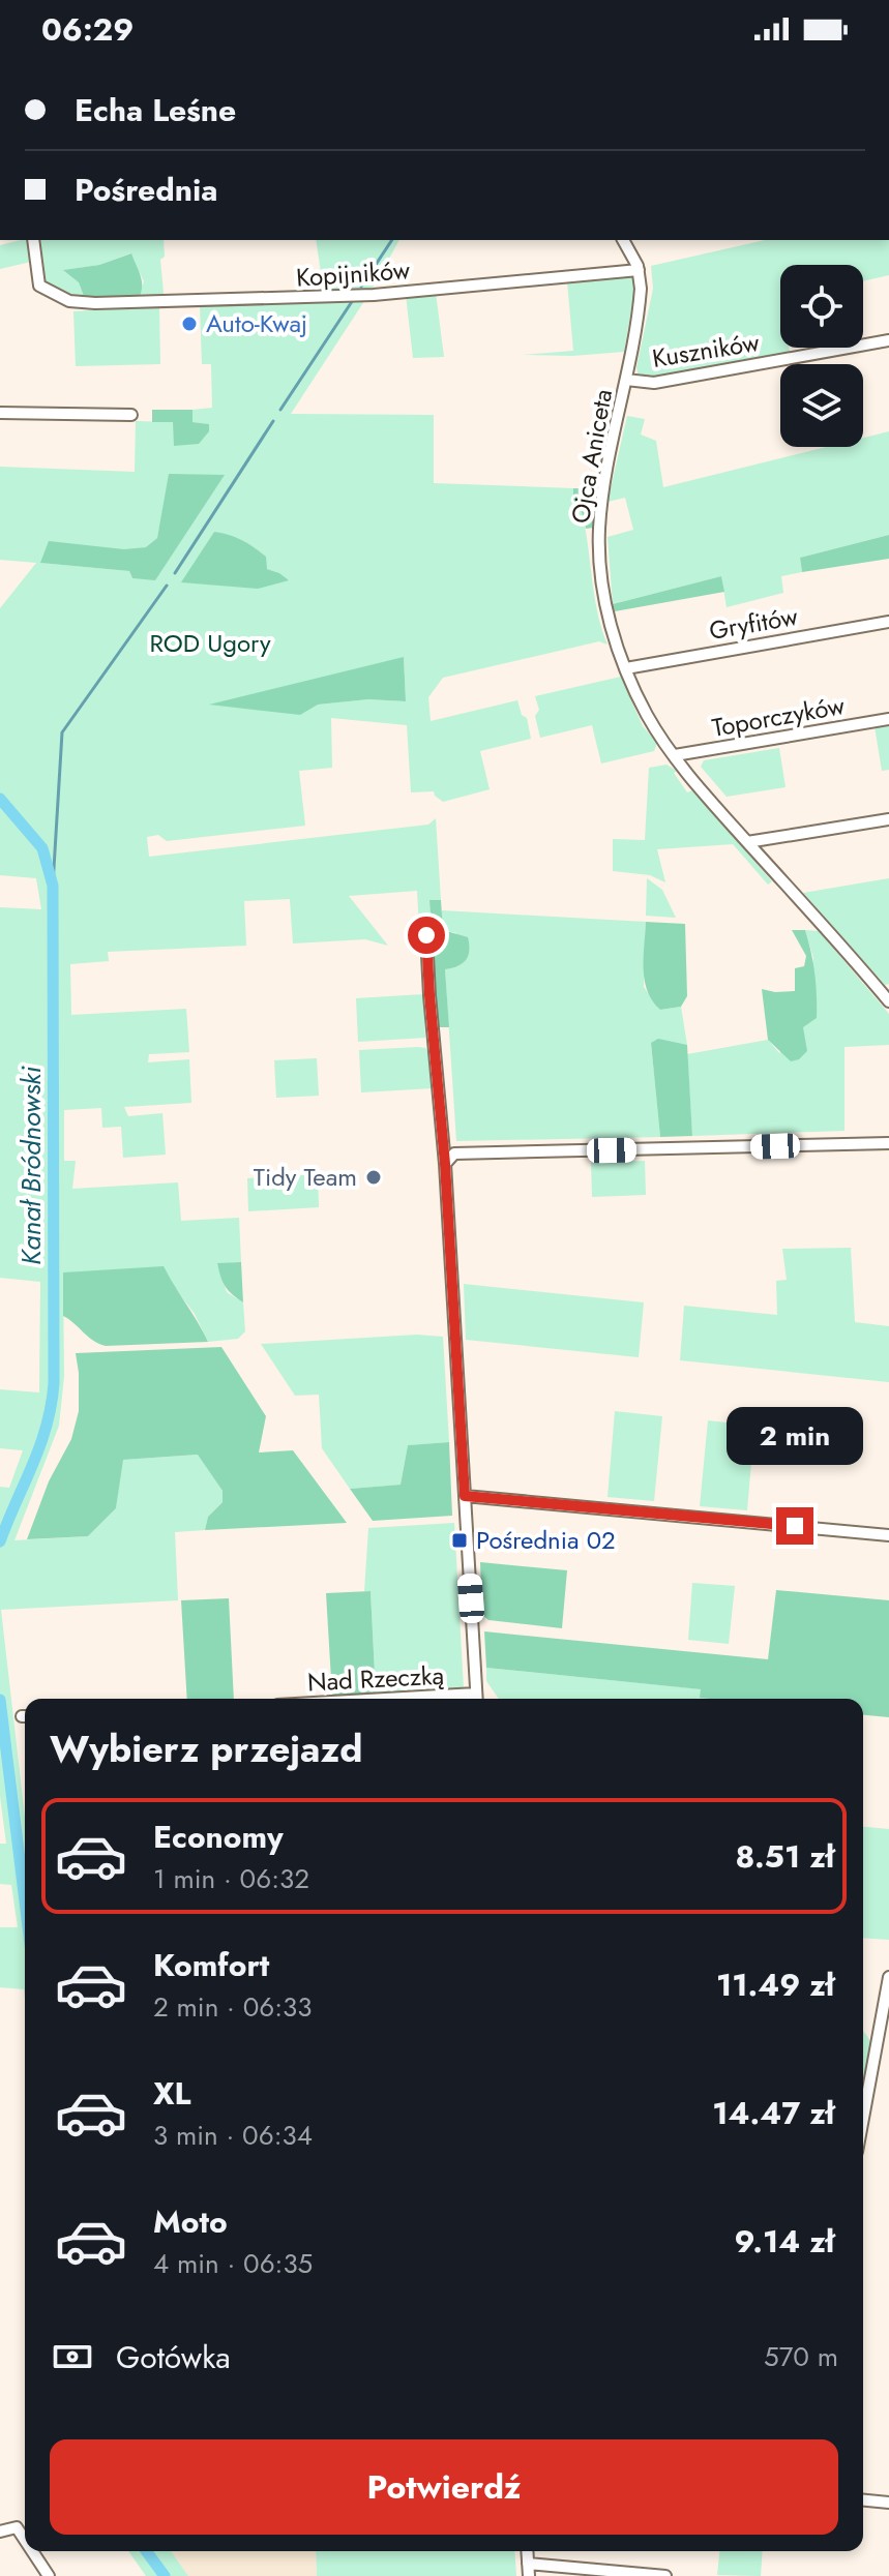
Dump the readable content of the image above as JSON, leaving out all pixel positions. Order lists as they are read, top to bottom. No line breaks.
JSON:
{"streets":{"street":["Kopijników","Kuszników","Ojca Aniceta","Gryfitów","Toporczyków"]},"crossings":[["Kopijników","Ojca Aniceta"],["Kuszników","Ojca Aniceta"],["Ojca Aniceta","Gryfitów"],["Ojca Aniceta","Toporczyków"]],"water":["Kanał Bródnowski"],"parks":["ROD Ugory"],"places":{"other":["Auto-Kwaj","Tidy Team"],"transit":["Pośrednia 02"]},"page":{"status":"06:29","banner":["Echa Leśne","Pośrednia"],"bubble":"2 min","heading":"Wybierz przejazd","list":[{"name":"Economy","note":"1 min · 06:32","value":"8.51 zł"},{"name":"Komfort","note":"2 min · 06:33","value":"11.49 zł"},{"name":"XL","note":"3 min · 06:34","value":"14.47 zł"},{"name":"Moto","note":"4 min · 06:35","value":"9.14 zł"}],"pay":["Gotówka","570 m"],"buttons":"Potwierdź"}}
